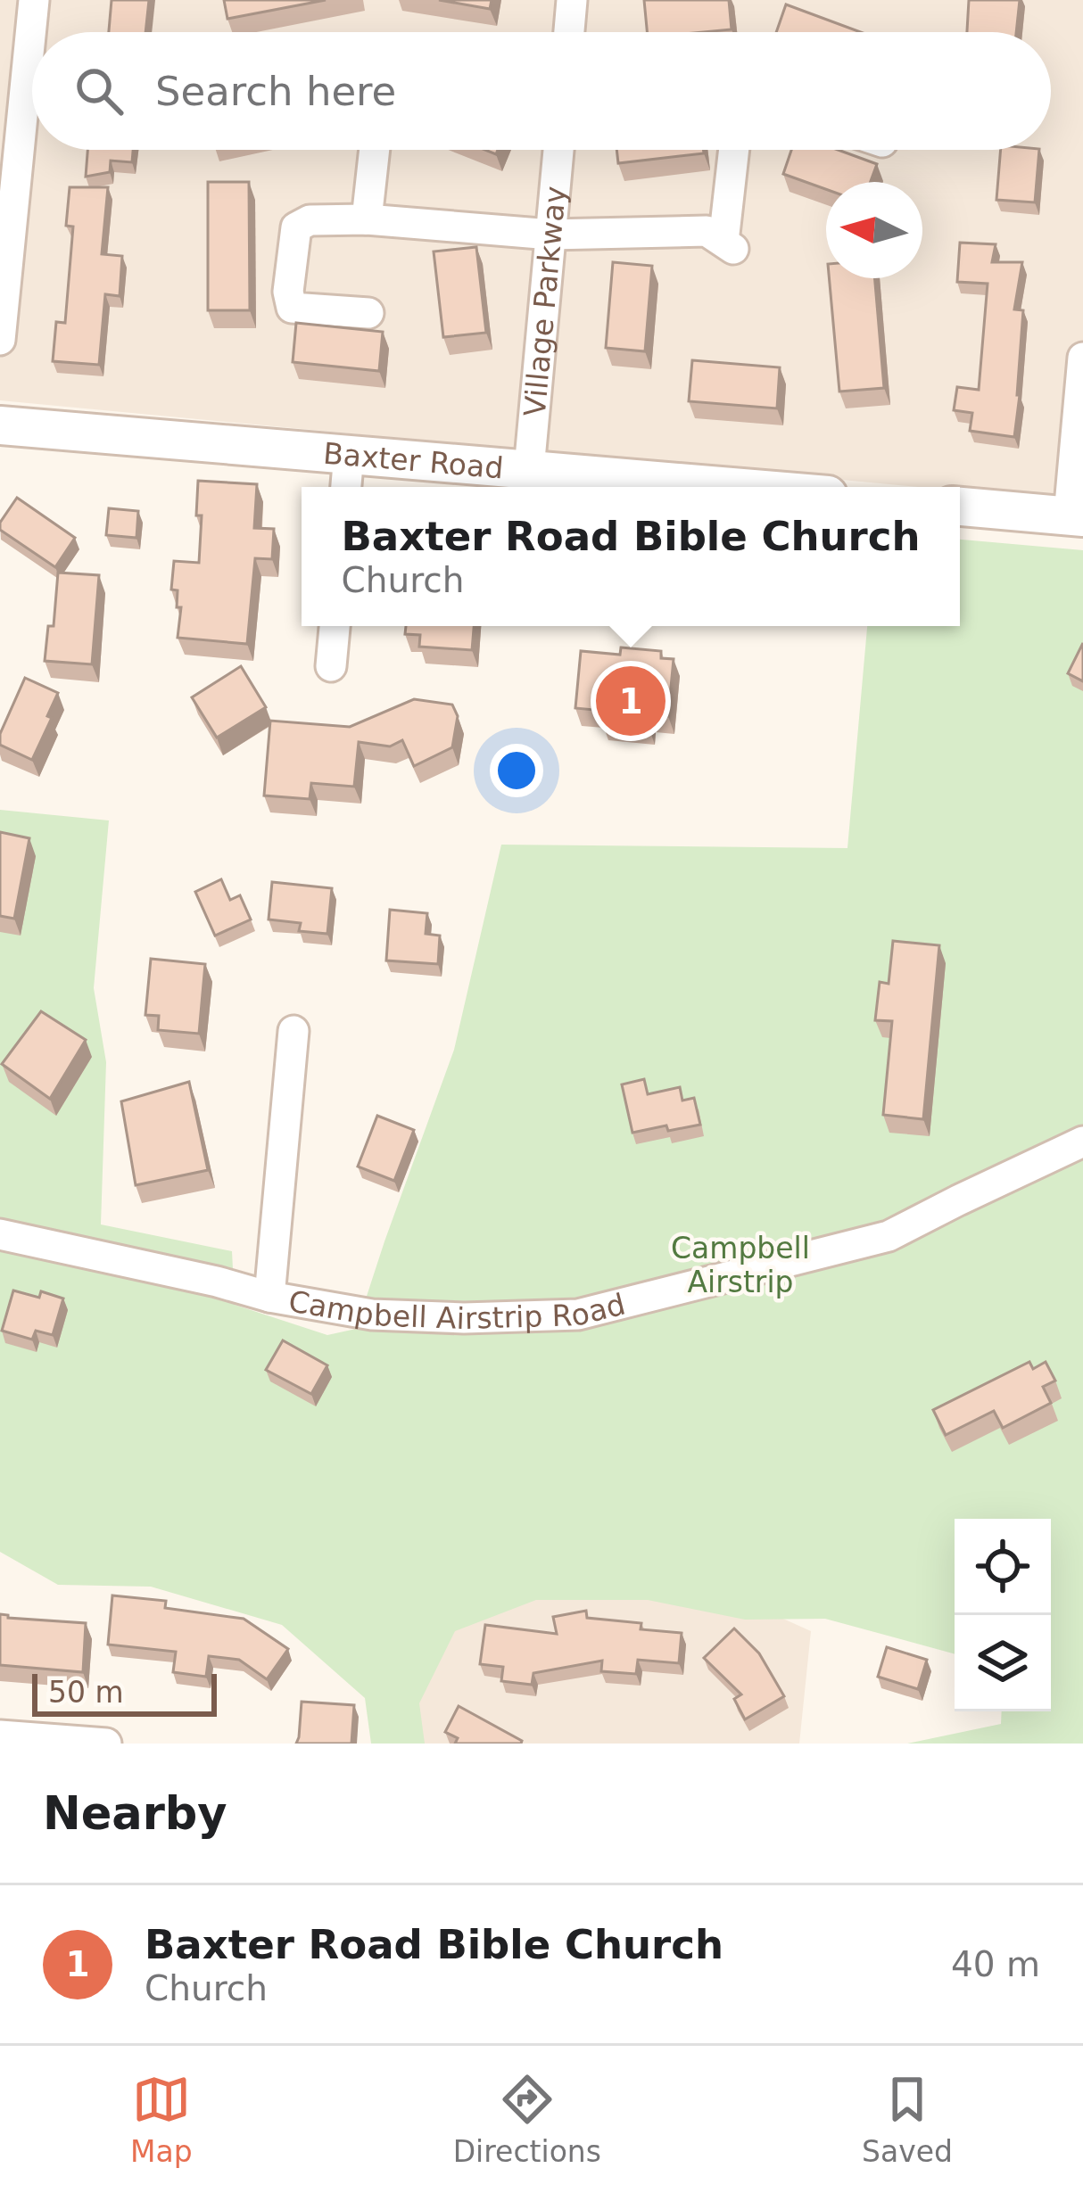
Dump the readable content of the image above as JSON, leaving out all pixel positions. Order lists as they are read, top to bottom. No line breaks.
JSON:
{"streets":{"street":["Village Parkway","Baxter Road","Campbell Airstrip Road"]},"crossings":[["Village Parkway","Baxter Road"]],"parks":["Campbell Airstrip"],"scale_bar":"50 m","north":"left","page":{"search":"Search here","popup":["Baxter Road Bible Church","Church"],"pins":"1","scale":"50 m","heading":"Nearby","list":[{"mark":"1","name":"Baxter Road Bible Church","note":"Church","value":"40 m"}],"nav":["Map","Directions","Saved"]}}
